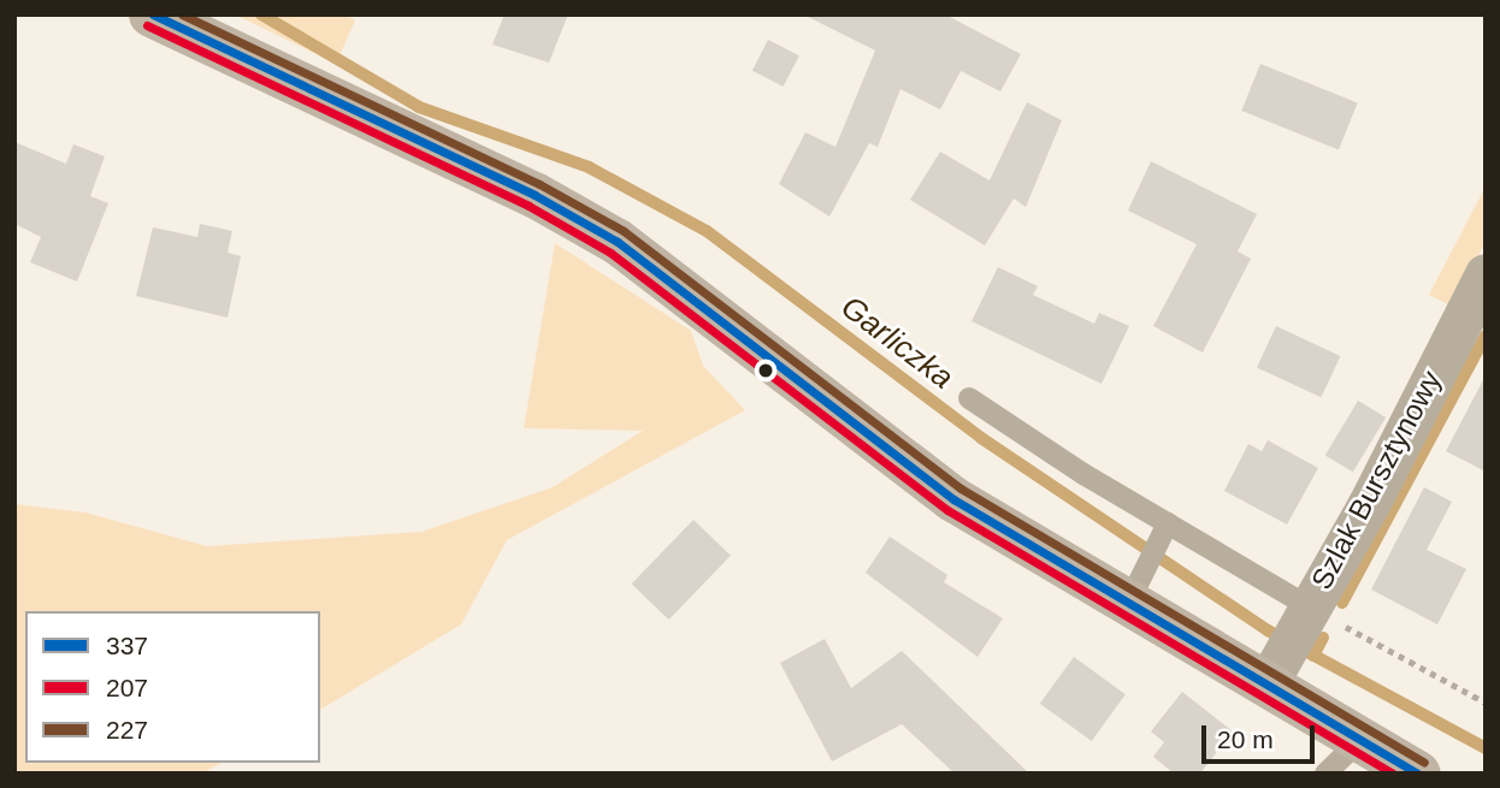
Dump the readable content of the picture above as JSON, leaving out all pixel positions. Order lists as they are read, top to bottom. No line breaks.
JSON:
{"streets":{"street":["Szlak Bursztynowy"]},"water":["Garliczka"],"lines":["transit line 337","transit line 227","transit line 207"],"legend":["337","207","227"],"scale_bar":"20 m"}
